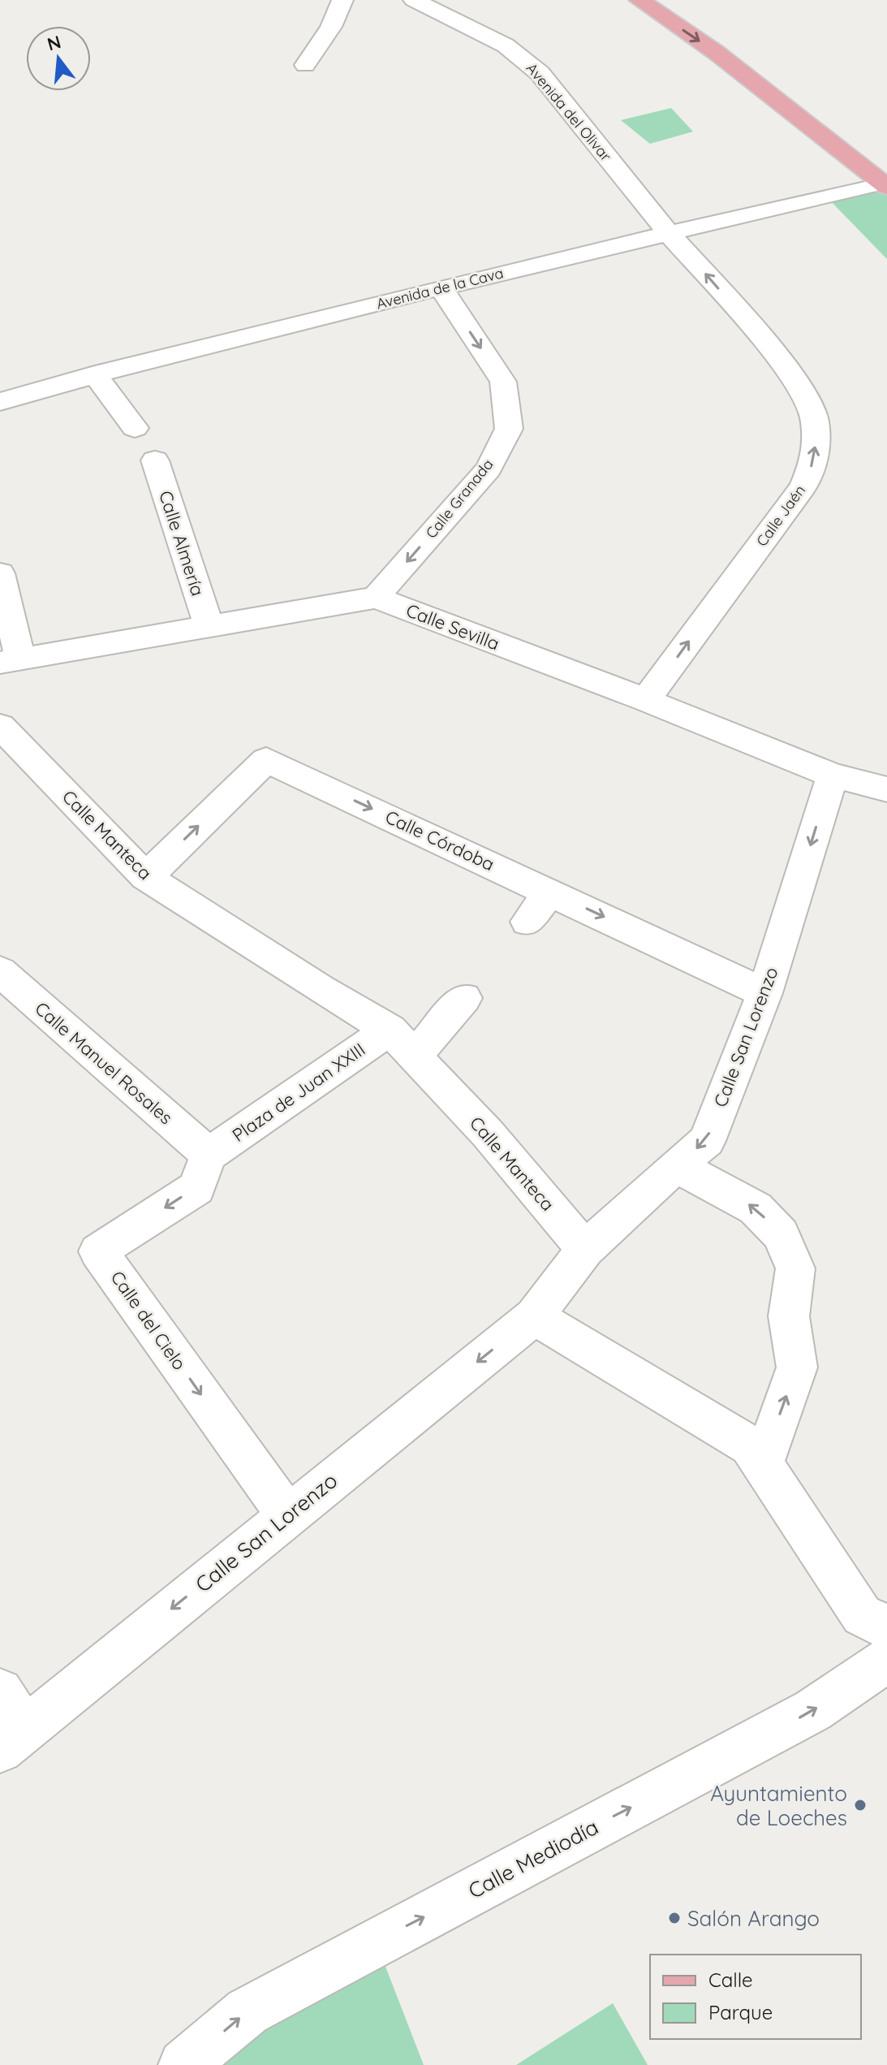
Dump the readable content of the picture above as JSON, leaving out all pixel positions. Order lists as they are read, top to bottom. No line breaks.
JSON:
{"streets":{"street":["Avenida del Olivar","Avenida de la Cava","Calle Granada","Calle Jaén","Calle Almería","Calle Sevilla","Calle Manteca","Calle Córdoba","Calle San Lorenzo","Calle Manuel Rosales","Plaza de Juan XXIII","Calle del Cielo","Calle Mediodía"]},"crossings":[["Avenida del Olivar","Avenida de la Cava"],["Avenida del Olivar","Calle Jaén"],["Avenida de la Cava","Calle Granada"],["Avenida de la Cava","Calle Jaén"],["Calle Granada","Calle Sevilla"],["Calle Jaén","Calle Sevilla"],["Calle Sevilla","Calle San Lorenzo"],["Calle Manteca","Calle Córdoba"],["Calle Manteca","Calle San Lorenzo"],["Calle Manteca","Plaza de Juan XXIII"],["Calle Córdoba","Calle San Lorenzo"],["Calle San Lorenzo","Calle del Cielo"],["Calle Manuel Rosales","Plaza de Juan XXIII"],["Calle Manuel Rosales","Calle del Cielo"],["Plaza de Juan XXIII","Calle del Cielo"]],"one_way":["Calle Granada","Calle Jaén","Calle San Lorenzo","Calle Mediodía"],"places":["Ayuntamiento de Loeches","Salón Arango"],"legend":["Calle","Parque"],"north":"top"}
